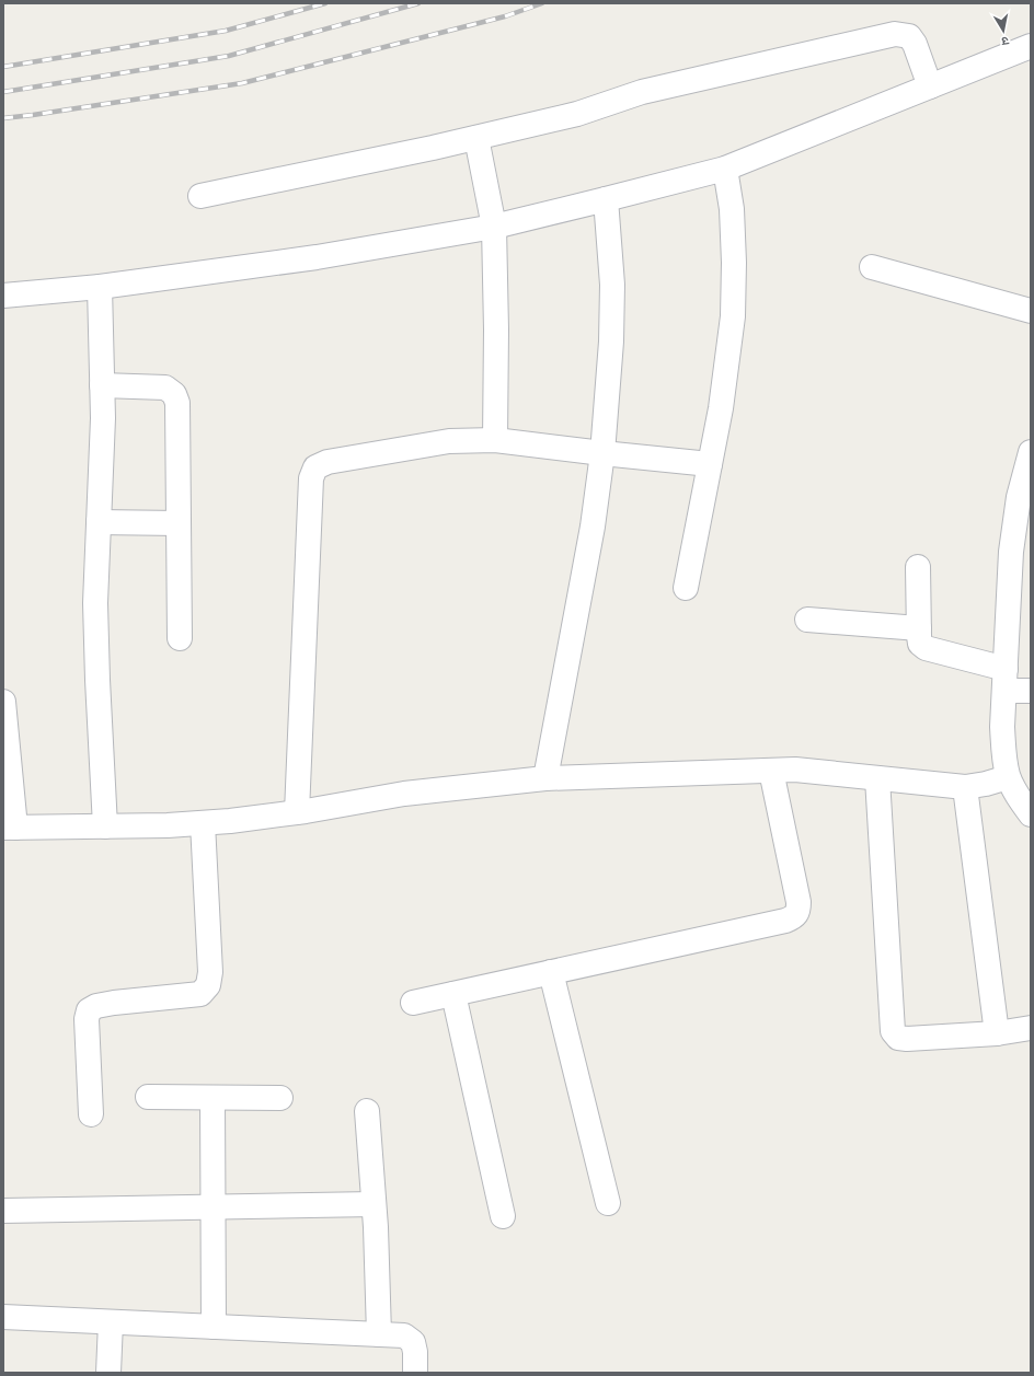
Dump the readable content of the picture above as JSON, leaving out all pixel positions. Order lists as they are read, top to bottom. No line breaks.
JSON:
{"north":"bottom"}
